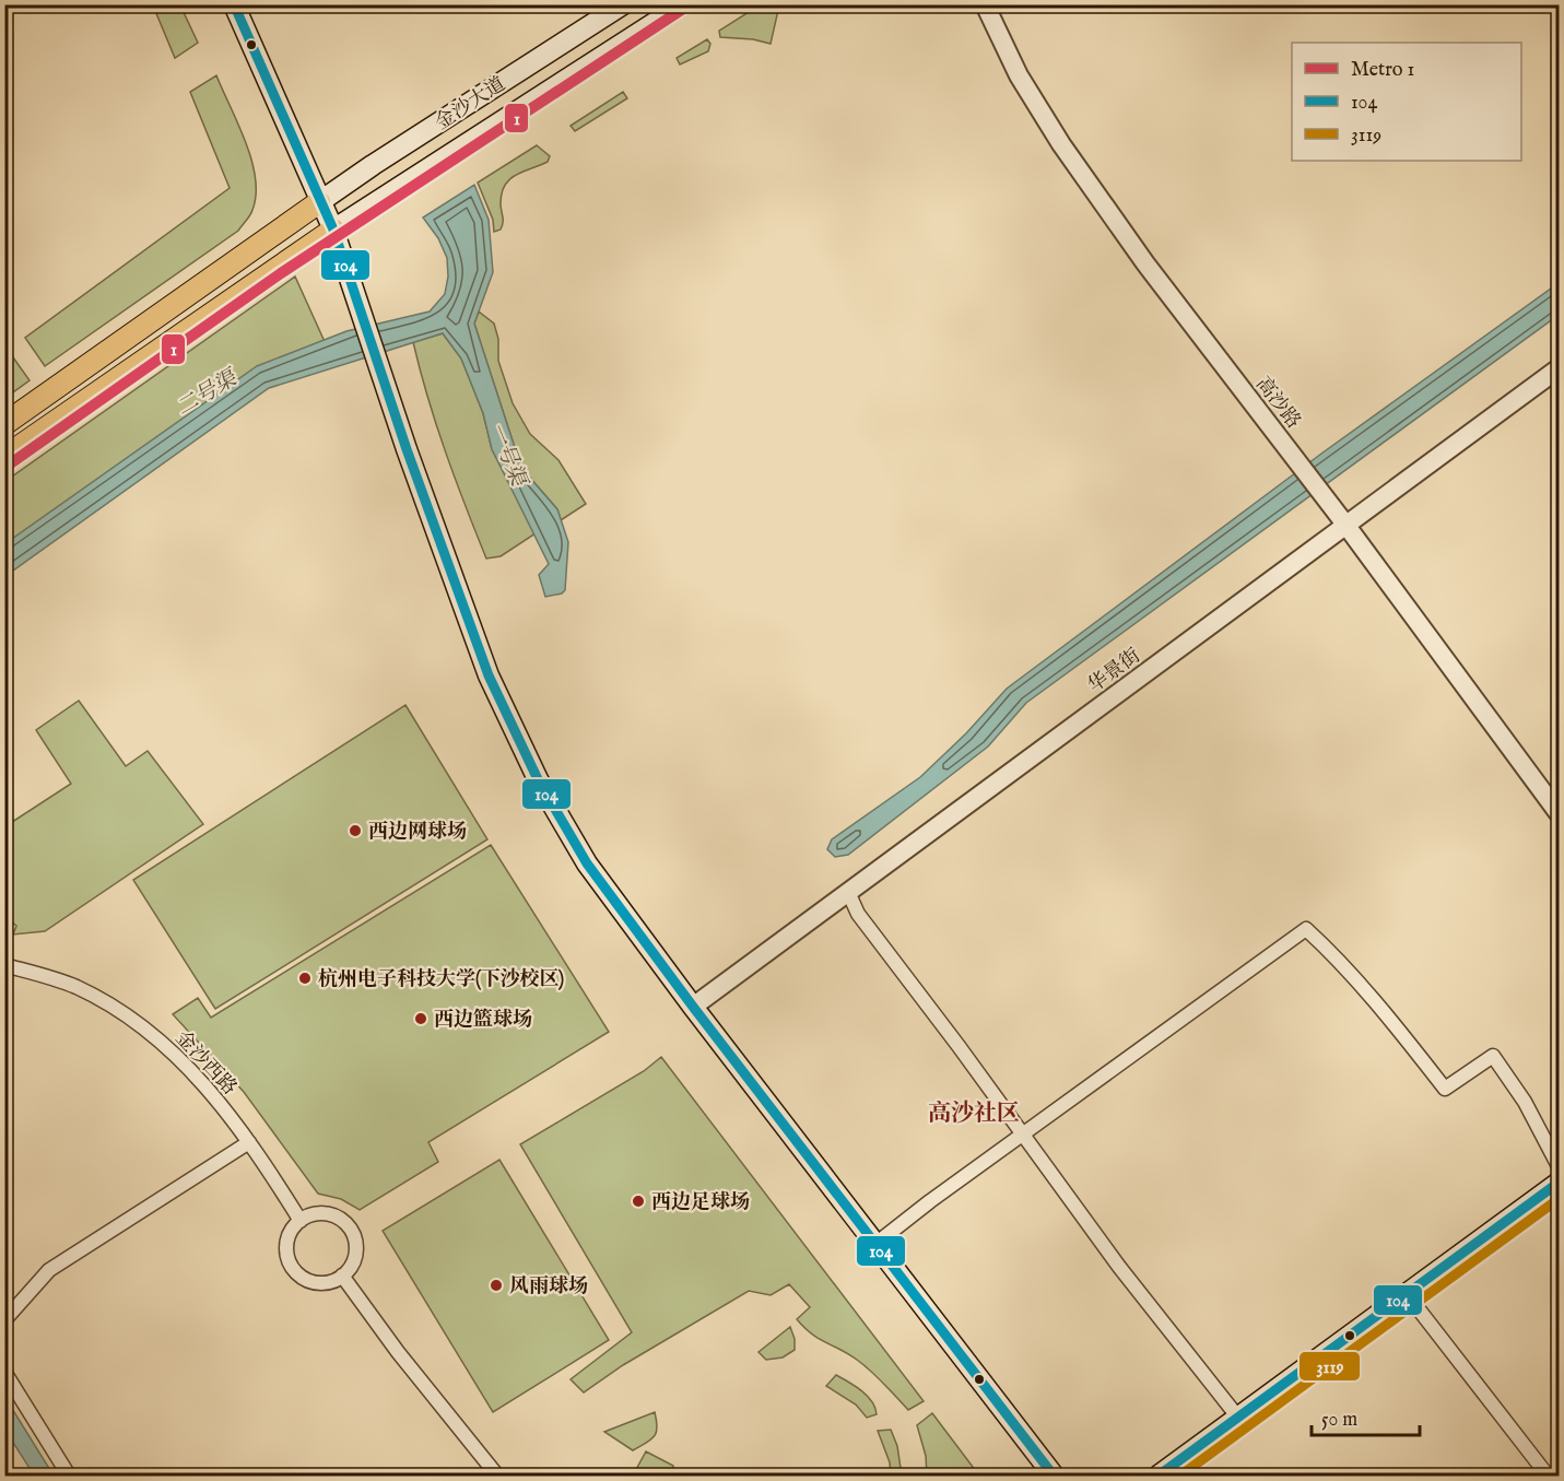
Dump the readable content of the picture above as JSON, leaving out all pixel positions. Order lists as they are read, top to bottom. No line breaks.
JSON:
{"streets":{"main road":["金沙大道"],"street":["高沙路","华景街","金沙西路"]},"crossings":[["高沙路","华景街"]],"districts":["高沙社区"],"water":["二号渠","一号渠"],"places":["西边网球场","杭州电子科技大学(下沙校区)","西边篮球场","西边足球场","风雨球场"],"lines":["metro line 1","transit line 104","transit line 3119"],"legend":["Metro 1","104","3119"],"scale_bar":"50 m"}
